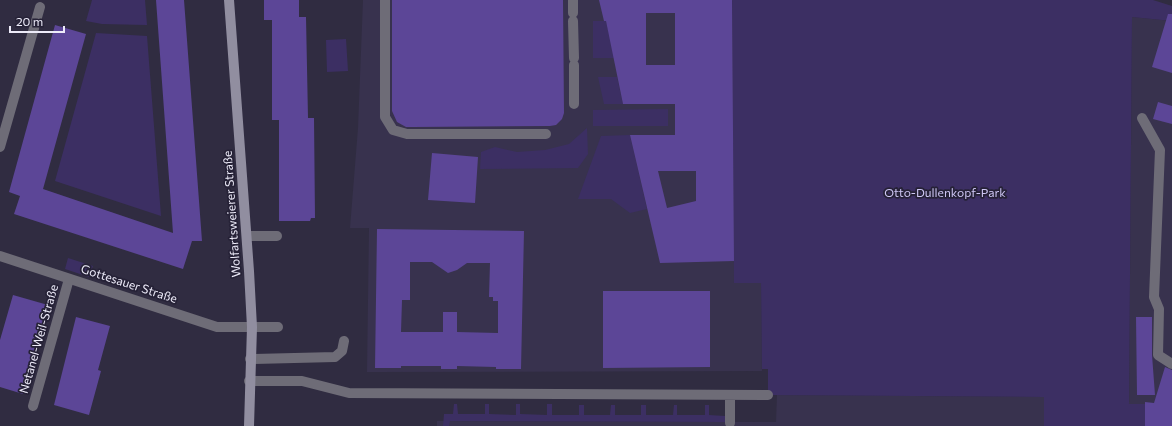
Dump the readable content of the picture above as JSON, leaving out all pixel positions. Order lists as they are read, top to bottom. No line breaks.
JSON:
{"streets":{"main road":["Wolfartsweierer Straße"],"street":["Gottesauer Straße","Netanel-Weil-Straße"]},"crossings":[["Wolfartsweierer Straße","Gottesauer Straße"],["Gottesauer Straße","Netanel-Weil-Straße"]],"parks":["Otto-Dullenkopf-Park"],"scale_bar":"20 m"}
